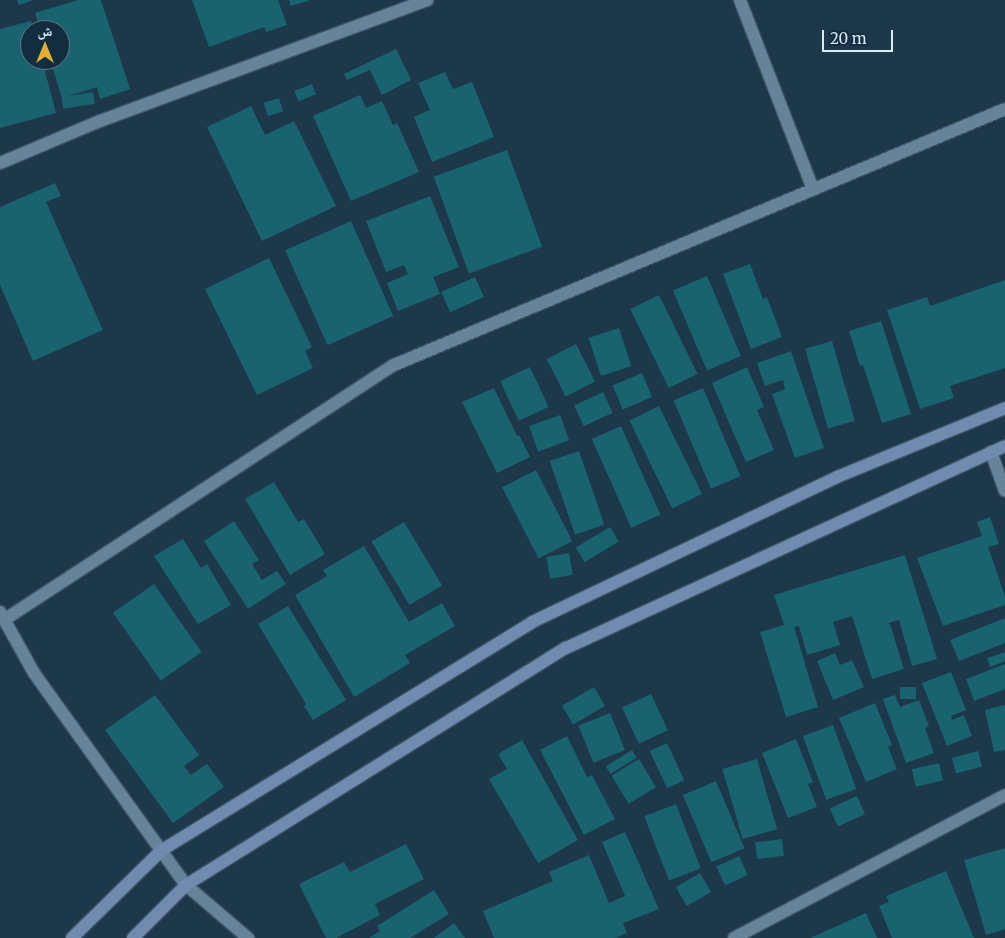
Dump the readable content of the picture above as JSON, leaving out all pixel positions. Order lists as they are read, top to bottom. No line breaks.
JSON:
{"scale_bar":"20 m","north":"top"}
